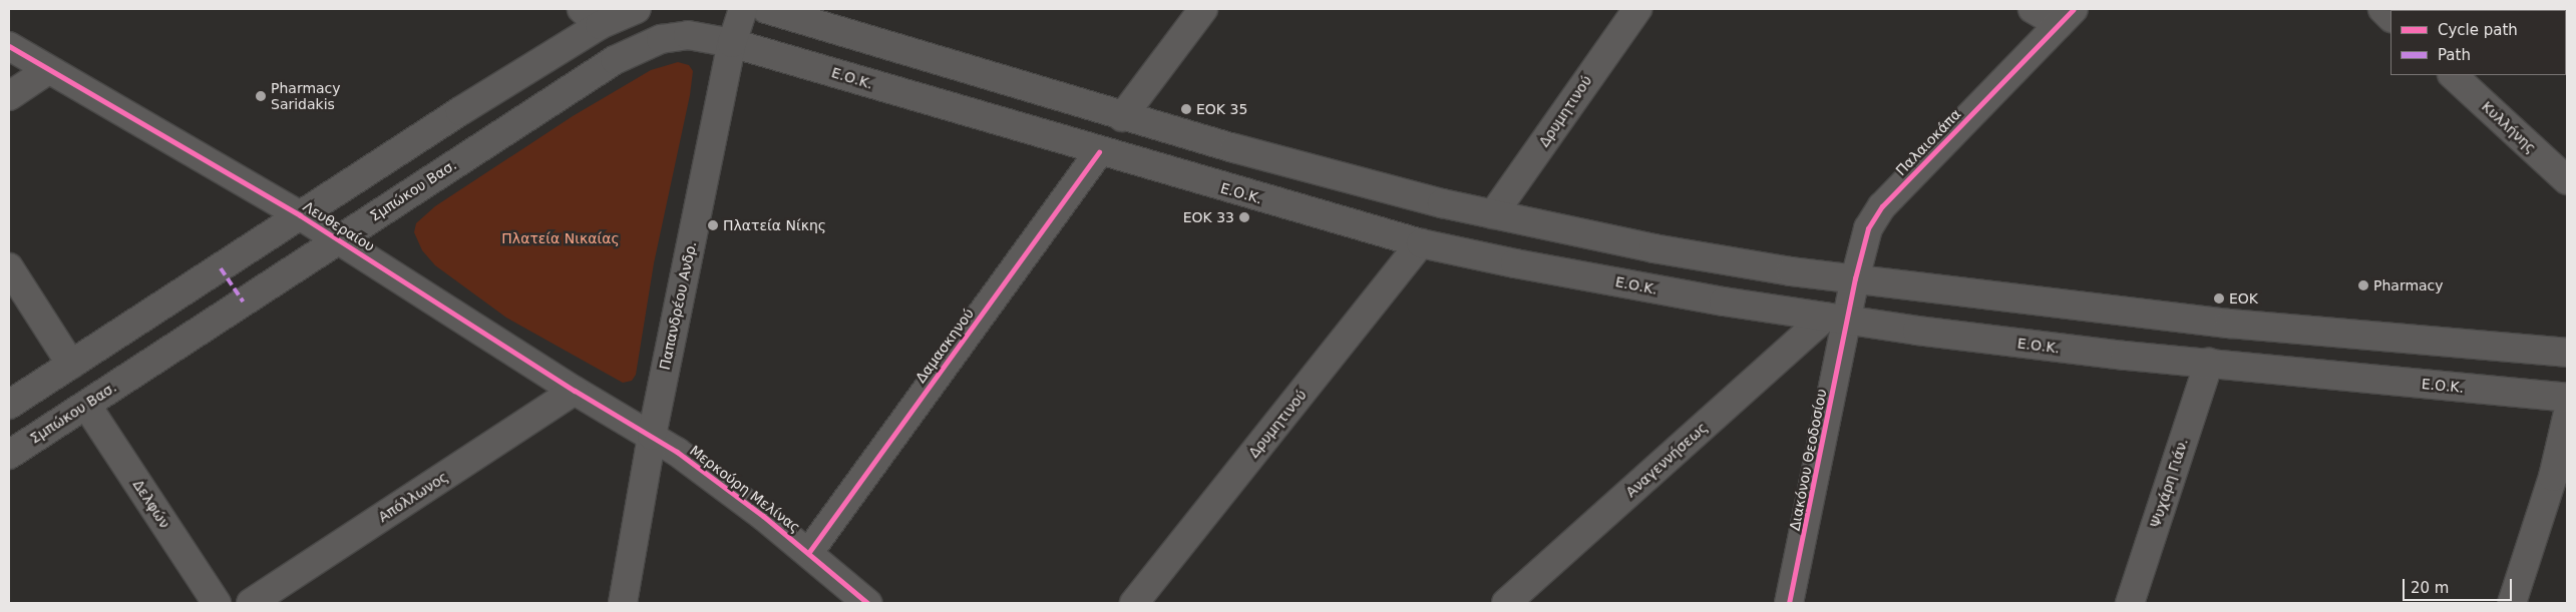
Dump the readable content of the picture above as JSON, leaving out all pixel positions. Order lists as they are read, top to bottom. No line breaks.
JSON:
{"streets":{"street":["Ε.Ο.Κ.","Δρυμητινού","Κυλλήνης","Παλαιοκάπα","Σμπώκου Βασ.","Λευθεραίου","Παπανδρέου Ανδρ.","Δαμασκηνού","Αναγεννήσεως","Διακόνου Θεοδοσίου","Ψυχάρη Γιάν.","Μερκούρη Μελίνας","Απόλλωνος","Δελφών"]},"crossings":[["Ε.Ο.Κ.","Δρυμητινού"],["Ε.Ο.Κ.","Παλαιοκάπα"],["Ε.Ο.Κ.","Σμπώκου Βασ."],["Ε.Ο.Κ.","Παπανδρέου Ανδρ."],["Ε.Ο.Κ.","Δαμασκηνού"],["Ε.Ο.Κ.","Αναγεννήσεως"],["Ε.Ο.Κ.","Διακόνου Θεοδοσίου"],["Ε.Ο.Κ.","Ψυχάρη Γιάν."],["Παλαιοκάπα","Αναγεννήσεως"],["Παλαιοκάπα","Διακόνου Θεοδοσίου"],["Σμπώκου Βασ.","Λευθεραίου"],["Σμπώκου Βασ.","Παπανδρέου Ανδρ."],["Σμπώκου Βασ.","Δελφών"],["Λευθεραίου","Παπανδρέου Ανδρ."],["Λευθεραίου","Μερκούρη Μελίνας"],["Λευθεραίου","Απόλλωνος"],["Παπανδρέου Ανδρ.","Μερκούρη Μελίνας"],["Δαμασκηνού","Μερκούρη Μελίνας"],["Αναγεννήσεως","Διακόνου Θεοδοσίου"]],"parks":["Πλατεία Νικαίας"],"places":["Pharmacy Saridakis","ΕΟΚ 35","ΕΟΚ 33","Πλατεία Νίκης","Pharmacy","ΕΟΚ"],"legend":["Cycle path","Path"],"scale_bar":"20 m"}
